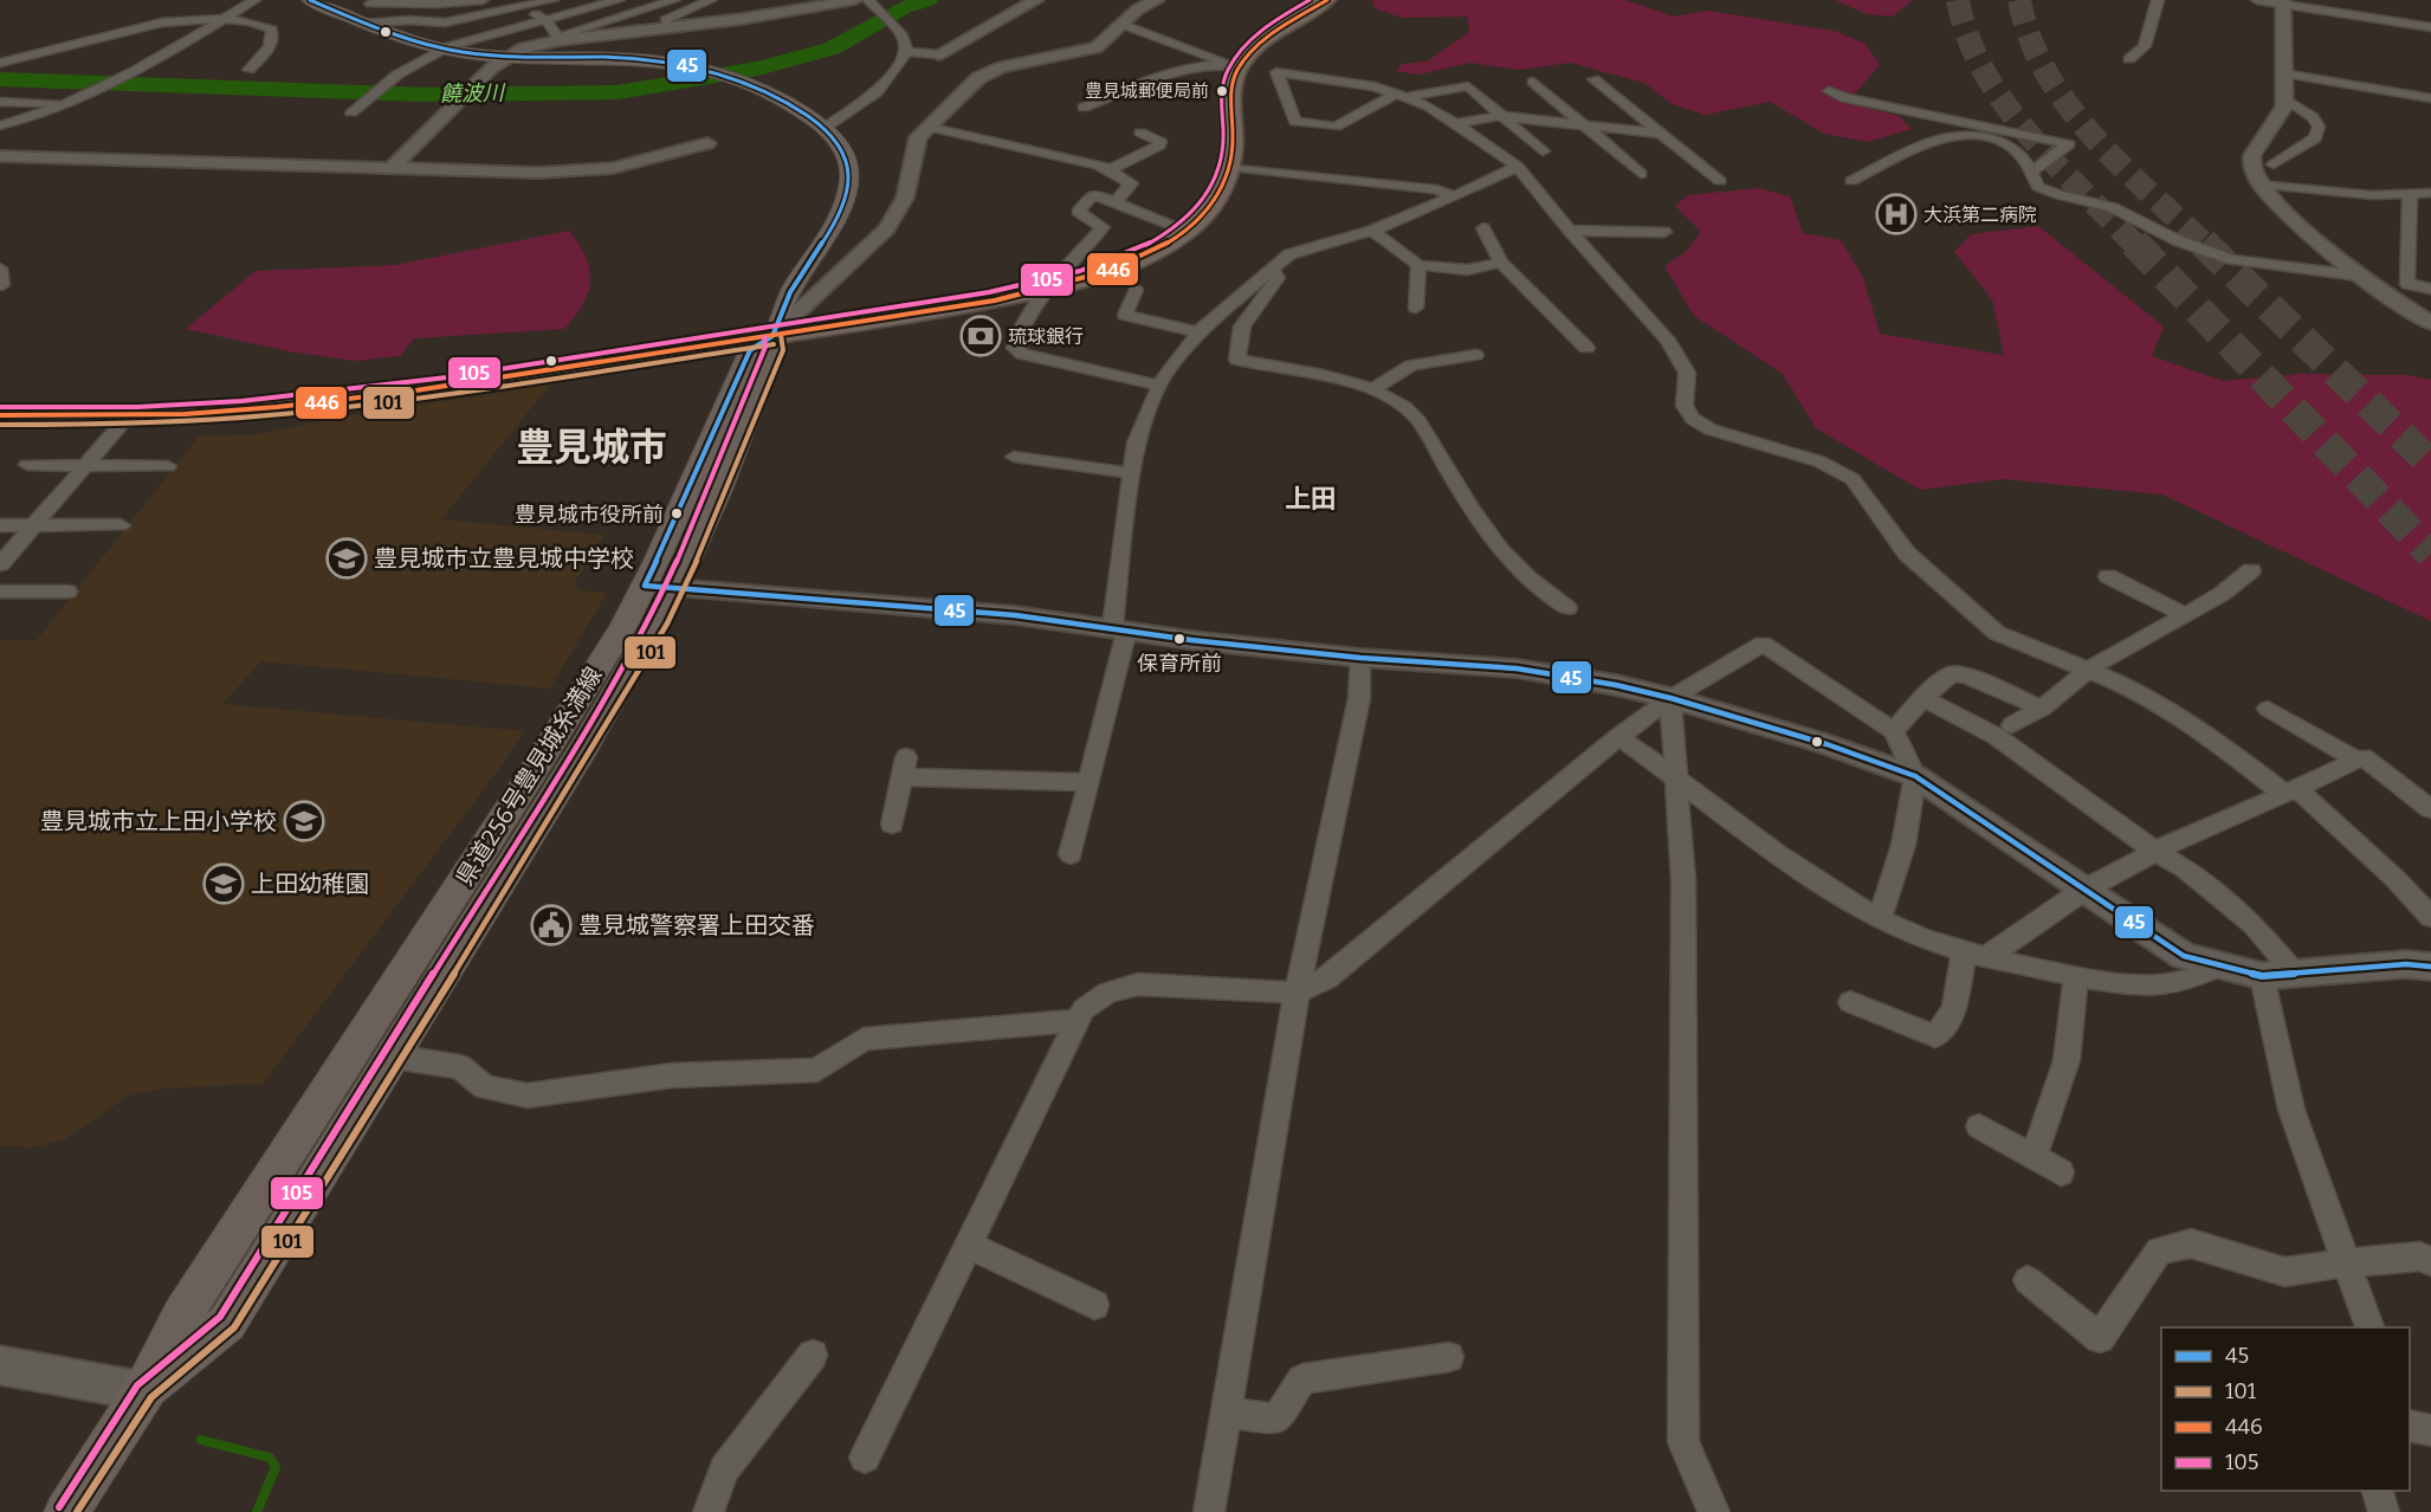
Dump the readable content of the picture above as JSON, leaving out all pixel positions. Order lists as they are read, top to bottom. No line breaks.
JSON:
{"streets":{"main road":["県道256号豊見城糸満線"]},"districts":["豊見城市","上田"],"water":["饒波川"],"places":{"other":["豊見城郵便局前","豊見城市役所前","保育所前"],"hospital":["大浜第二病院"],"bank":["琉球銀行"],"school or university":["豊見城市立豊見城中学校","豊見城市立上田小学校","上田幼稚園"],"public building":["豊見城警察署上田交番"]},"lines":["transit line 45","transit line 446","transit line 105","transit line 101"],"legend":["45","101","446","105"]}
